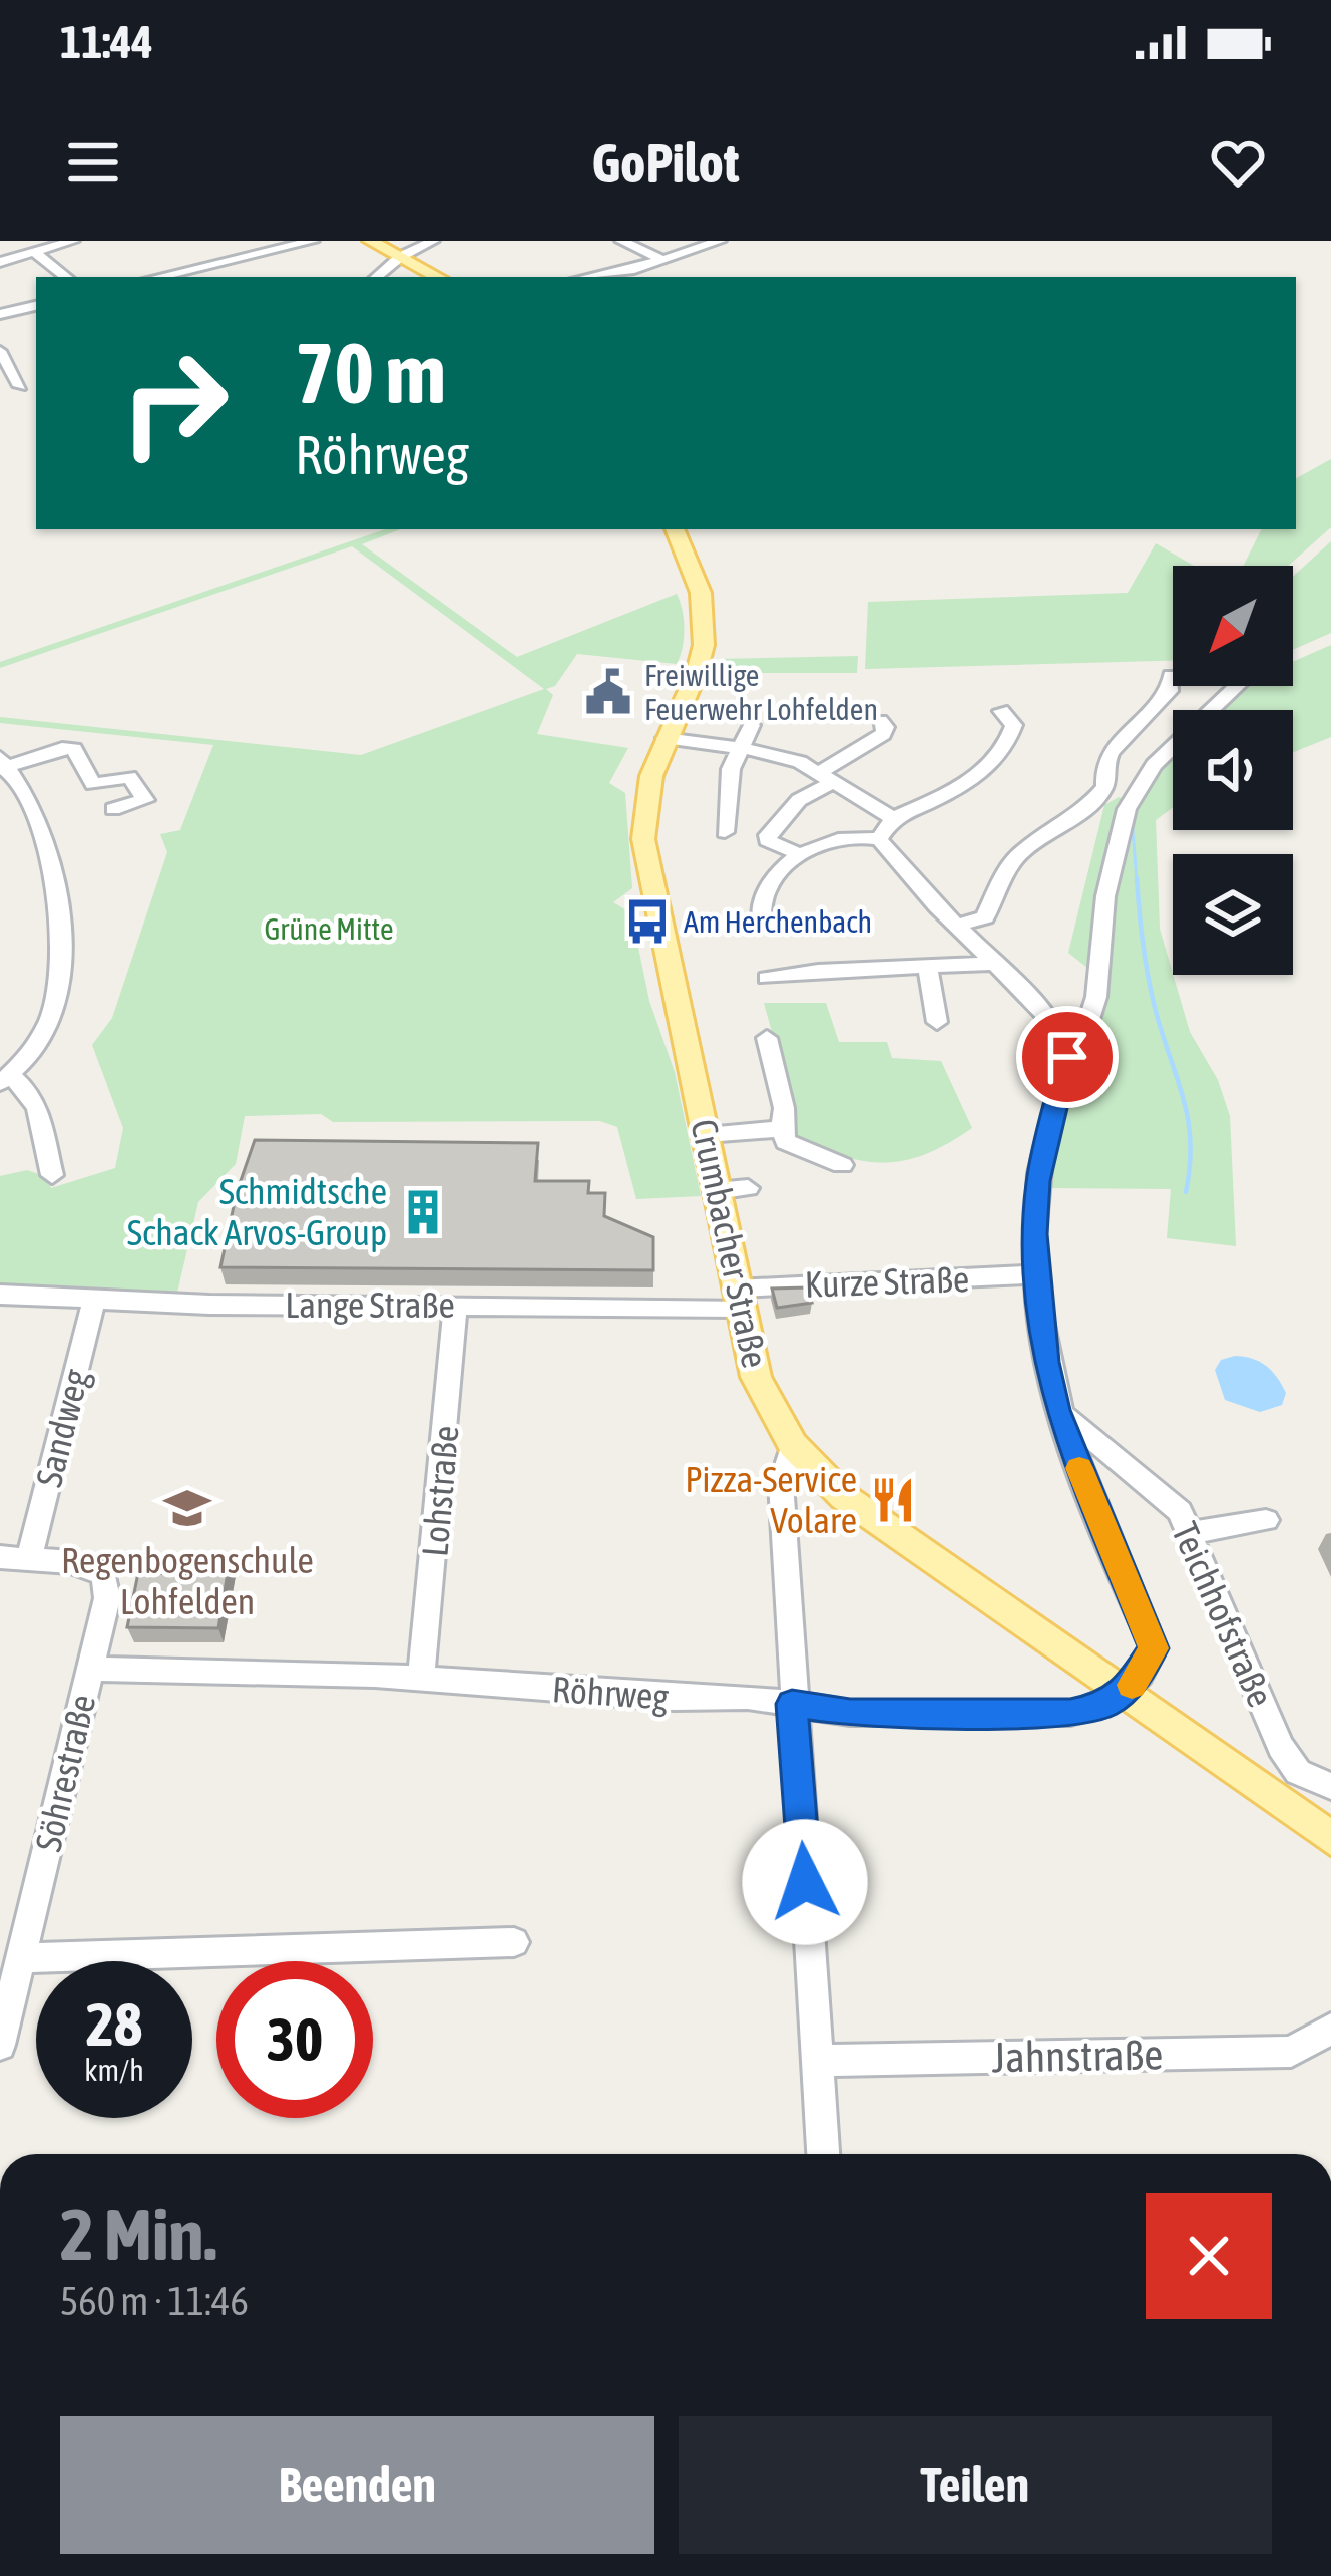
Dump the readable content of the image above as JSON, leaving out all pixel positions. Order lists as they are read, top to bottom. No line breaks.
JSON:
{"streets":{"main road":["Crumbacher Straße"],"street":["Kurze Straße","Lange Straße","Sandweg","Lohstraße","Teichhofstraße","Röhrweg","Söhrestraße","Jahnstraße"]},"crossings":[["Crumbacher Straße","Kurze Straße"],["Crumbacher Straße","Lange Straße"],["Crumbacher Straße","Röhrweg"],["Kurze Straße","Lange Straße"],["Lange Straße","Sandweg"],["Lange Straße","Lohstraße"],["Sandweg","Söhrestraße"],["Lohstraße","Röhrweg"],["Röhrweg","Söhrestraße"]],"parks":["Grüne Mitte"],"places":{"public building":["Freiwillige Feuerwehr Lohfelden"],"bus stop":["Am Herchenbach"],"building":["Schmidtsche Schack Arvos-Group"],"restaurant":["Pizza-Service Volare"],"school or university":["Regenbogenschule Lohfelden"]},"north":"bottom left","page":{"status":"11:44","header":"GoPilot","turn":["70 m","Röhrweg"],"speed":"28 km/h","limit":"30","heading":["2 Min.","560 m · 11:46"],"buttons":["Beenden","Teilen"]}}
